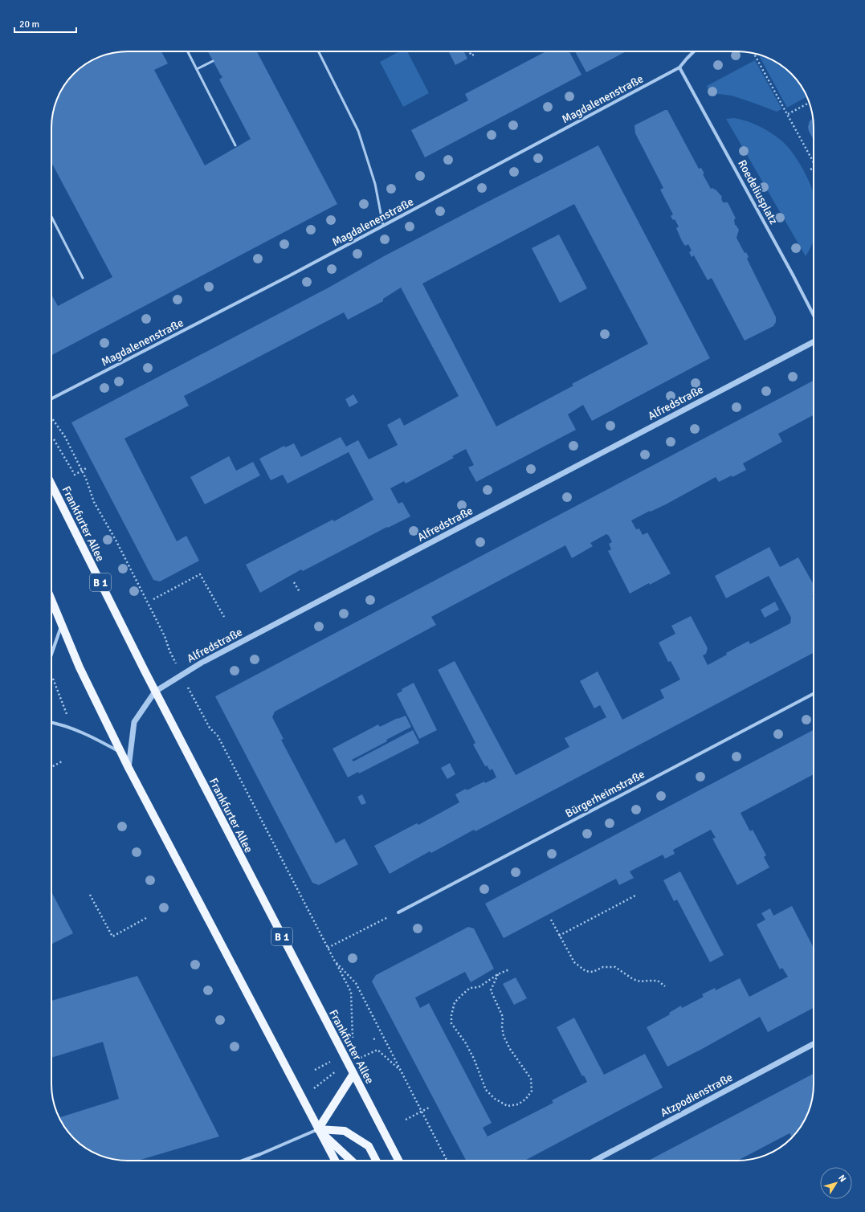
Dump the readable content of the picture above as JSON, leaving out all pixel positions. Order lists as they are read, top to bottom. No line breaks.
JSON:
{"streets":{"main road":["Frankfurter Allee","B 1"],"street":["Magdalenenstraße","Roedeliusplatz","Alfredstraße","Bürgerheimstraße","Atzpodienstraße"]},"crossings":[["Magdalenenstraße","Roedeliusplatz"],["Alfredstraße","Frankfurter Allee"]],"scale_bar":"20 m","north":"top right"}
